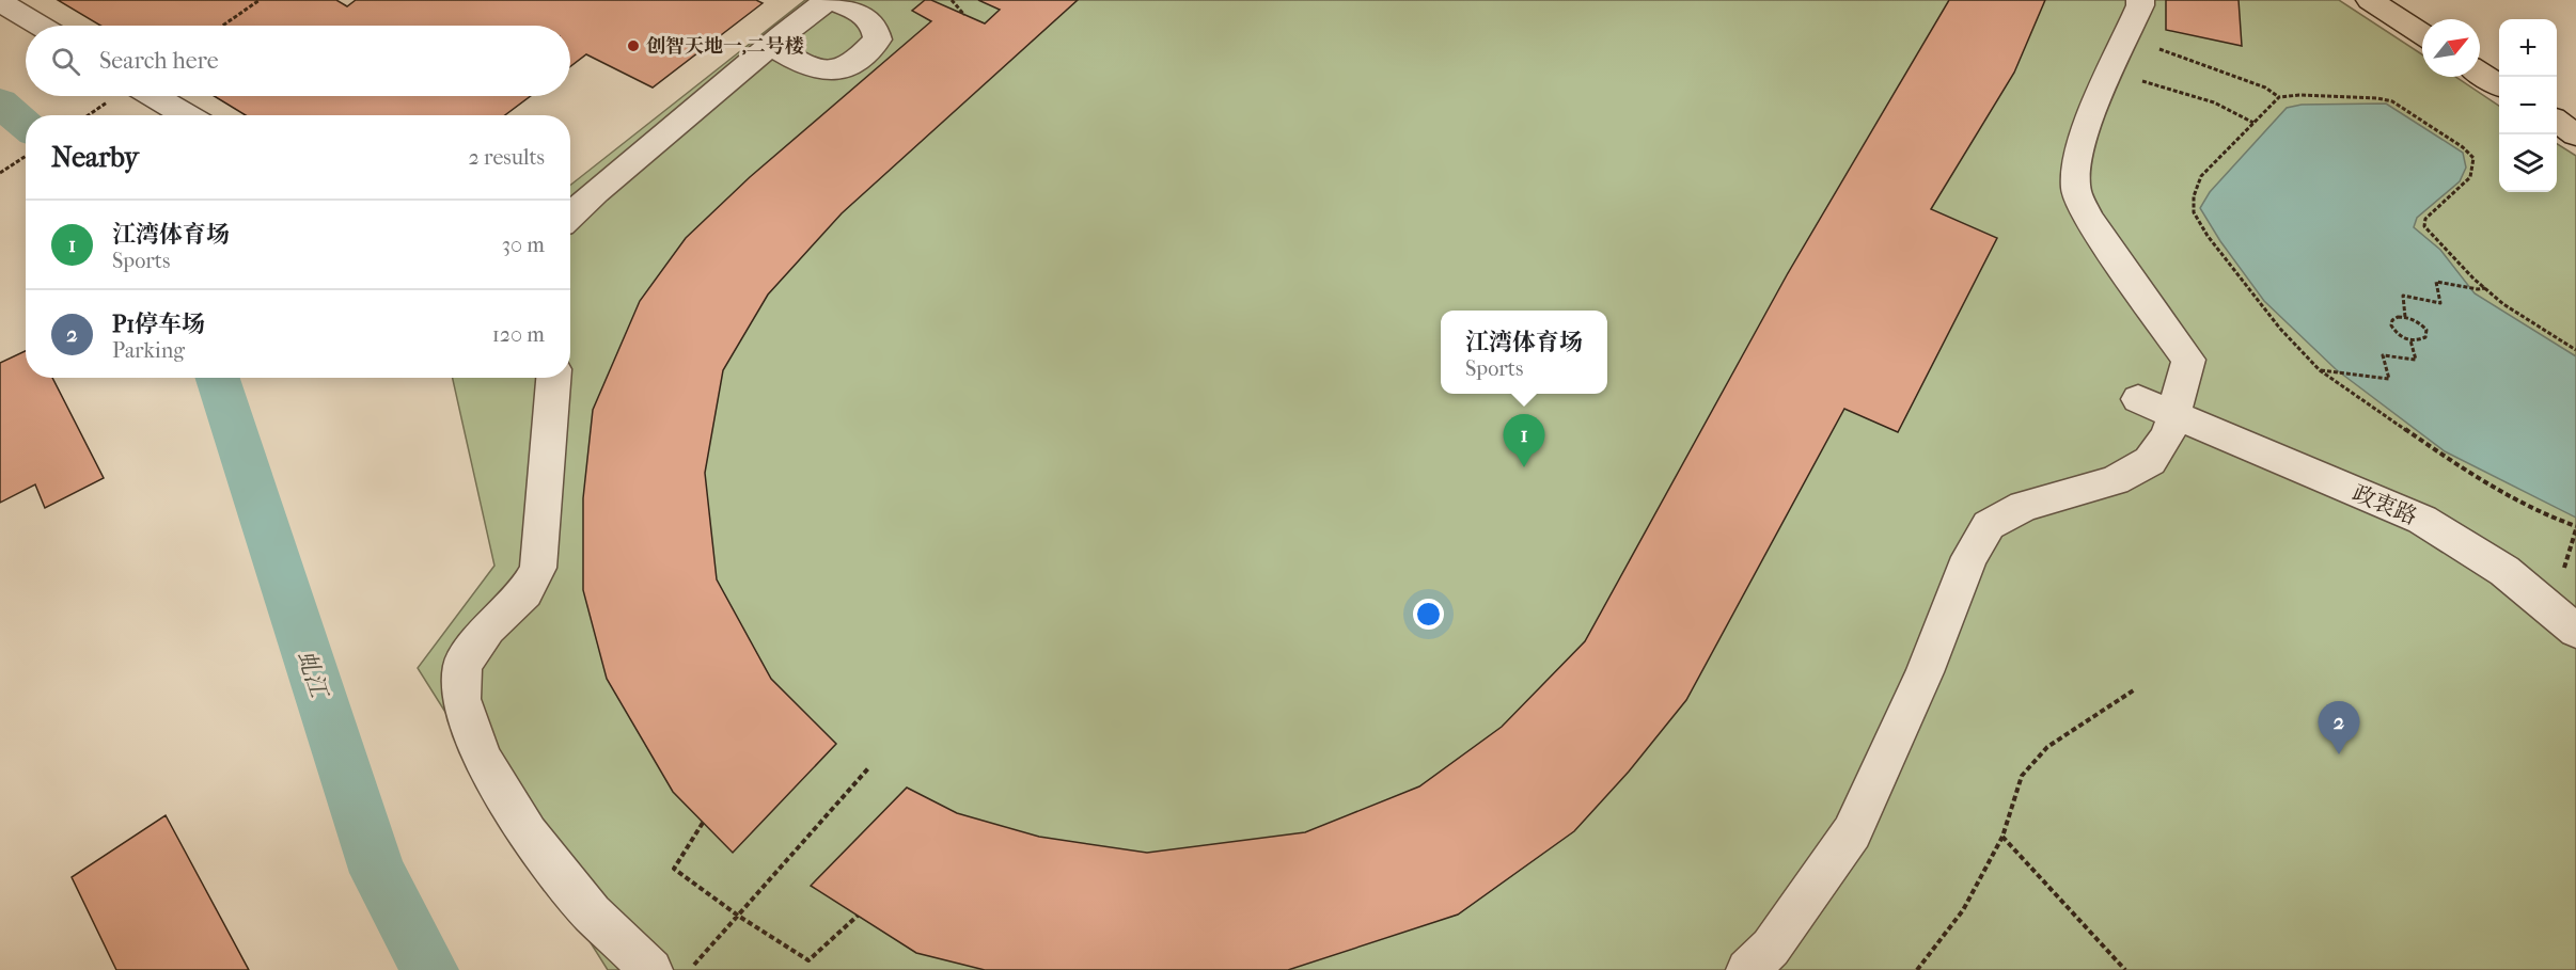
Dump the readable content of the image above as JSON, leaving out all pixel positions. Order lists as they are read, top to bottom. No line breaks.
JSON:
{"streets":{"lane":["政衷路"]},"water":["虬江"],"places":["创智天地一,二号楼"],"north":"top right","page":{"map_buttons":["+","−"],"search":"Search here","heading":["Nearby","2 results"],"list":[{"mark":"1","name":"江湾体育场","note":"Sports","value":"30 m"},{"mark":"2","name":"P1停车场","note":"Parking","value":"120 m"}],"popup":["江湾体育场","Sports"],"pins":["1","2"]}}
